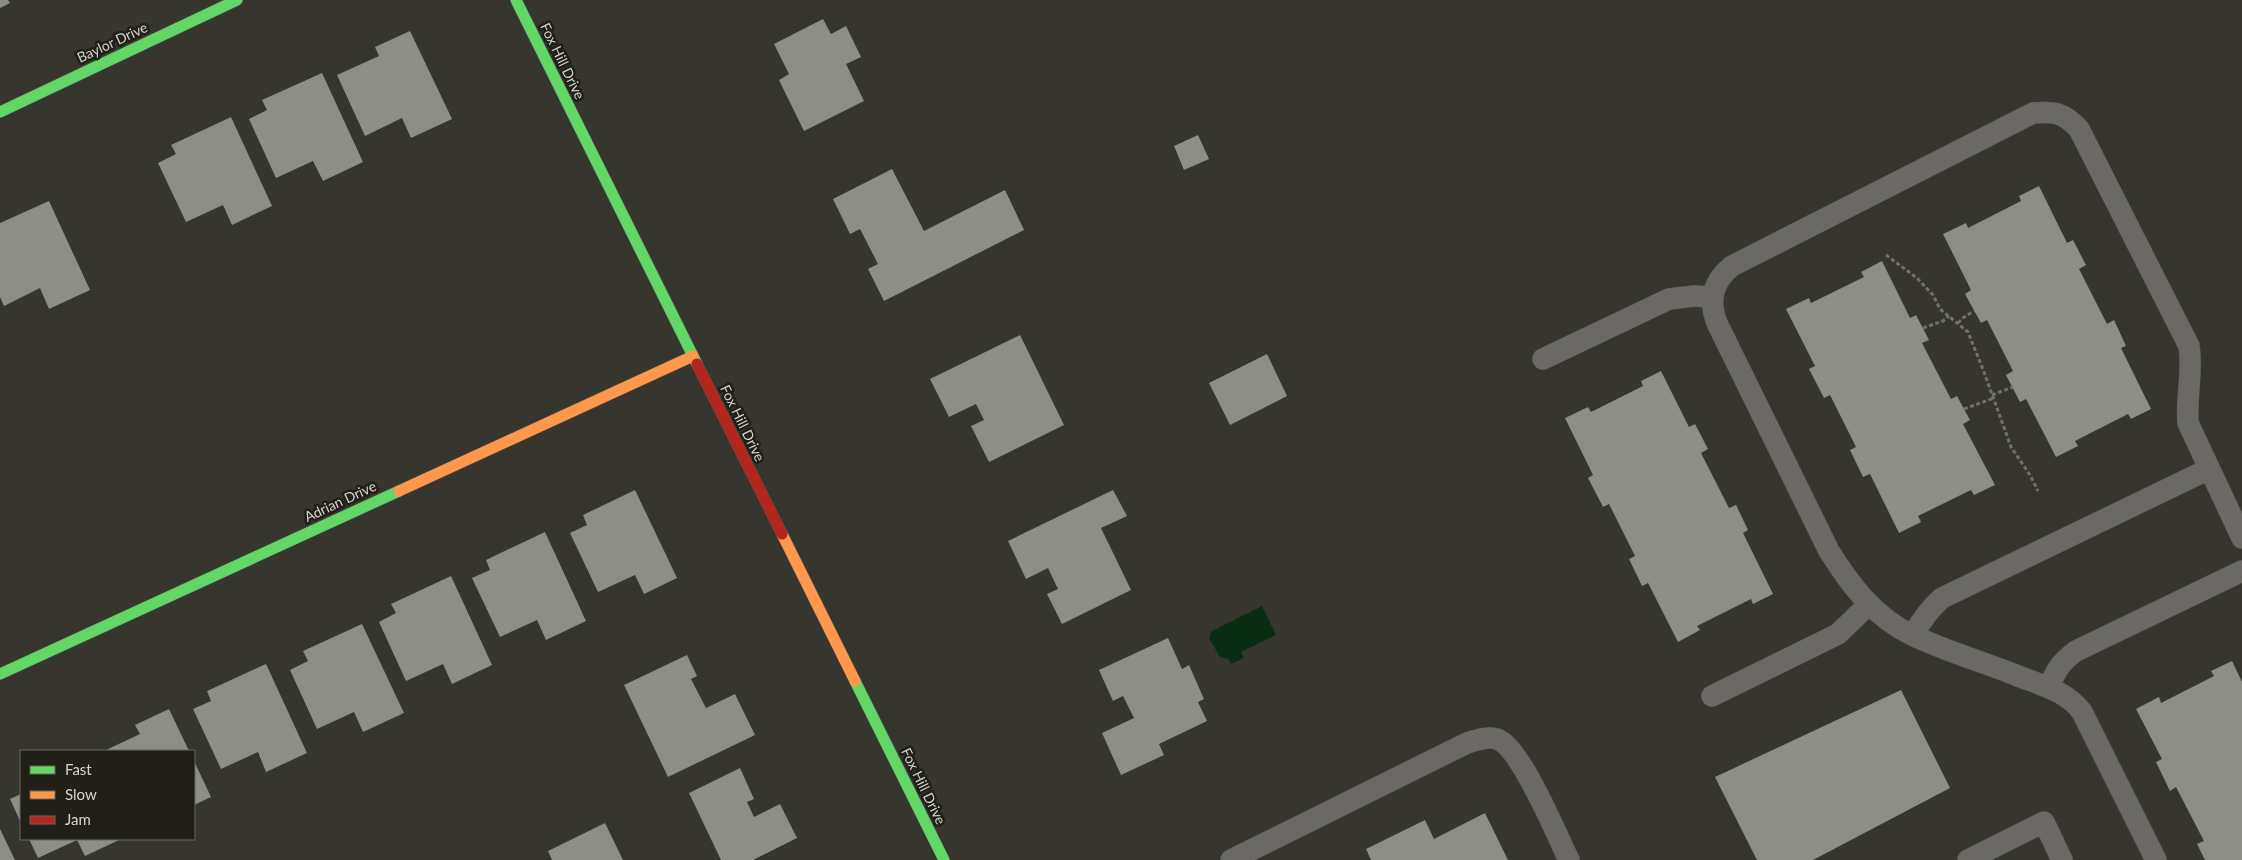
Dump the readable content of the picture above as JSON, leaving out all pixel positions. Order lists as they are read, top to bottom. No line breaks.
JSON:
{"streets":{"street":["Baylor Drive","Fox Hill Drive","Adrian Drive"]},"crossings":[["Fox Hill Drive","Adrian Drive"]],"legend":["Fast","Slow","Jam"]}
